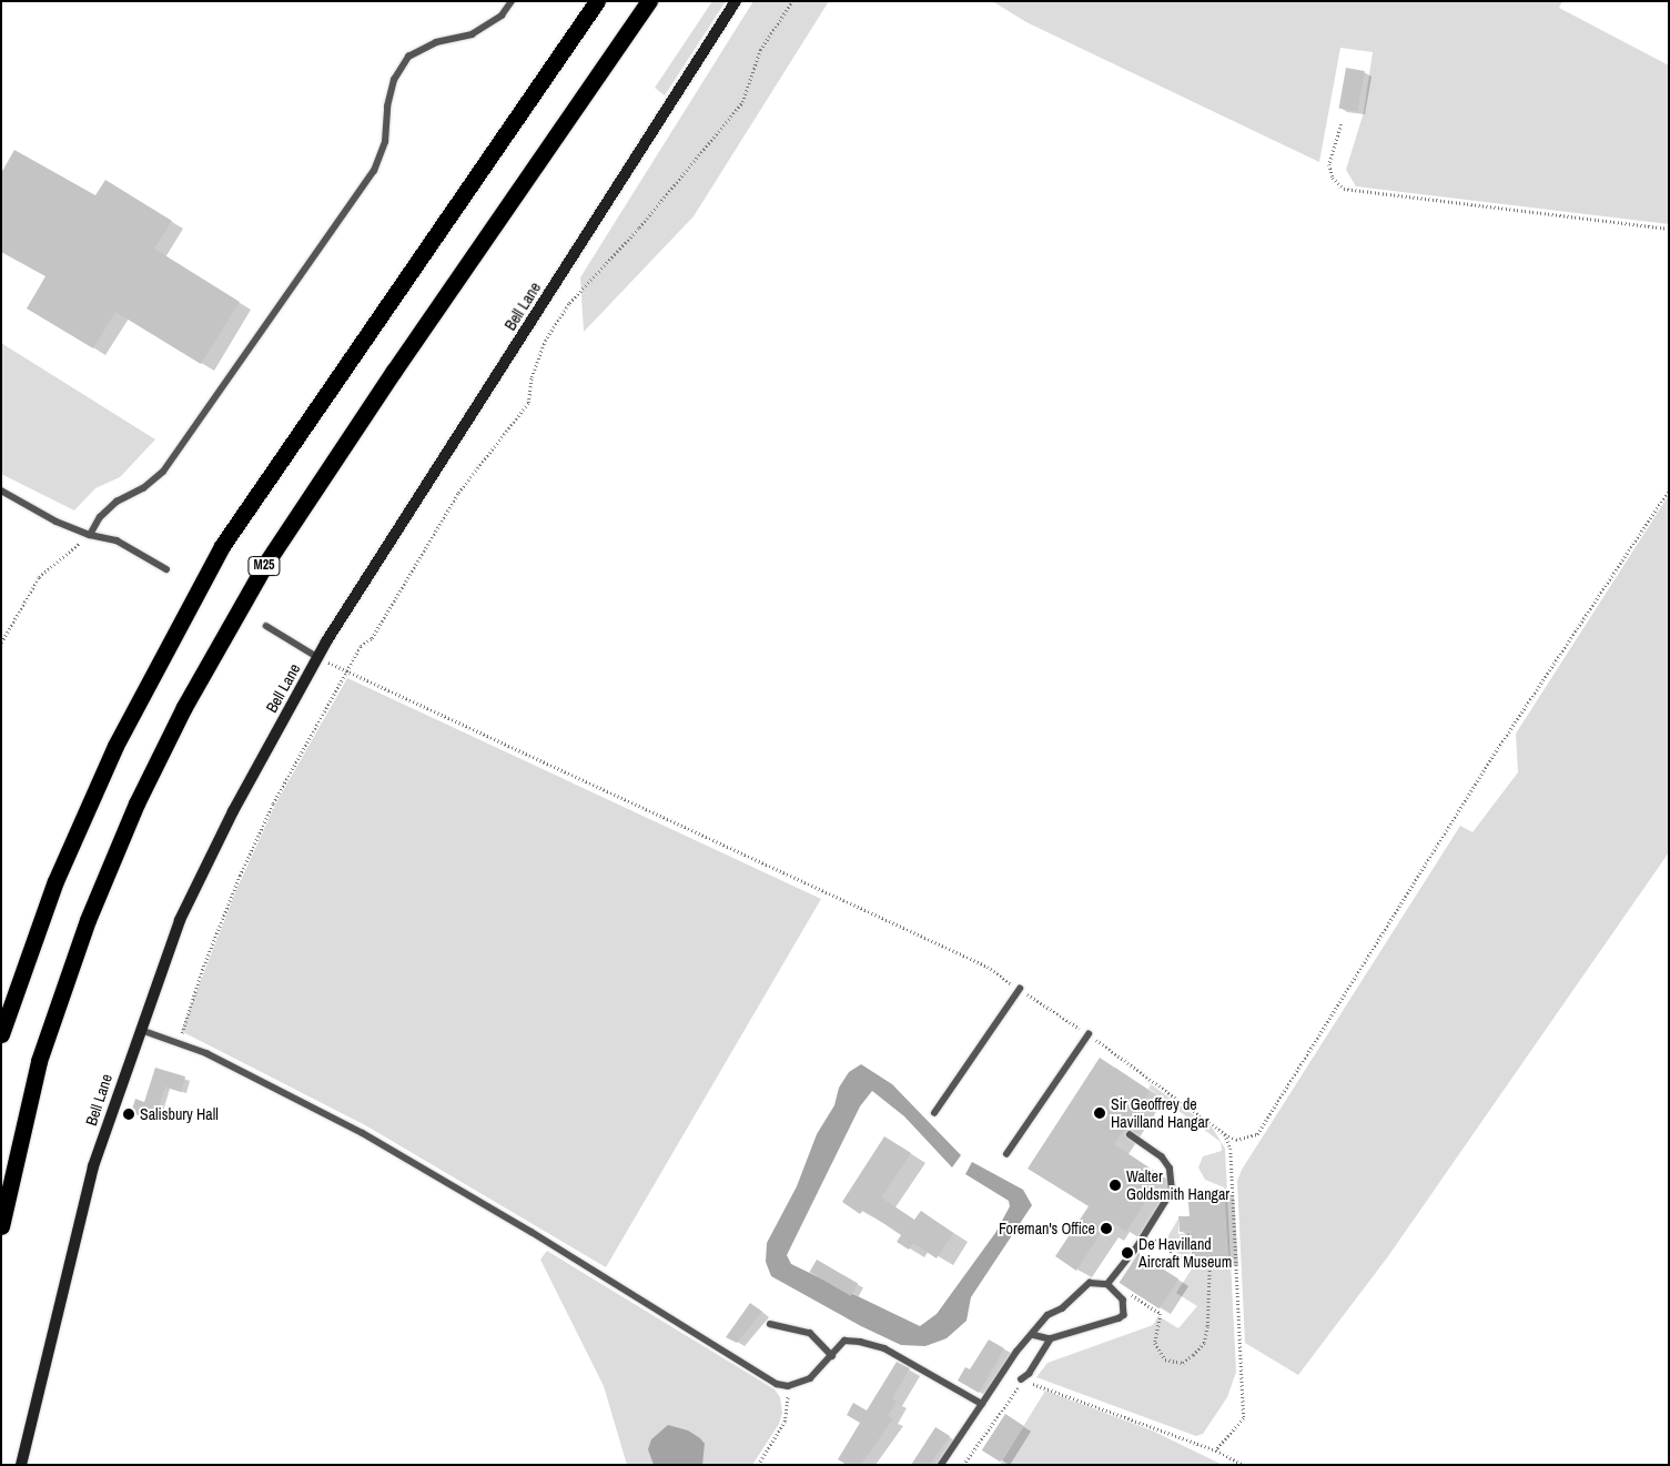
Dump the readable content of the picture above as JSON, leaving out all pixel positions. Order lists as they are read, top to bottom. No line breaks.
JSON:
{"streets":{"highway":["M25"],"main road":["Bell Lane"]},"places":["Sir Geoffrey de Havilland Hangar","Salisbury Hall","Walter Goldsmith Hangar","Foreman's Office","De Havilland Aircraft Museum"]}
